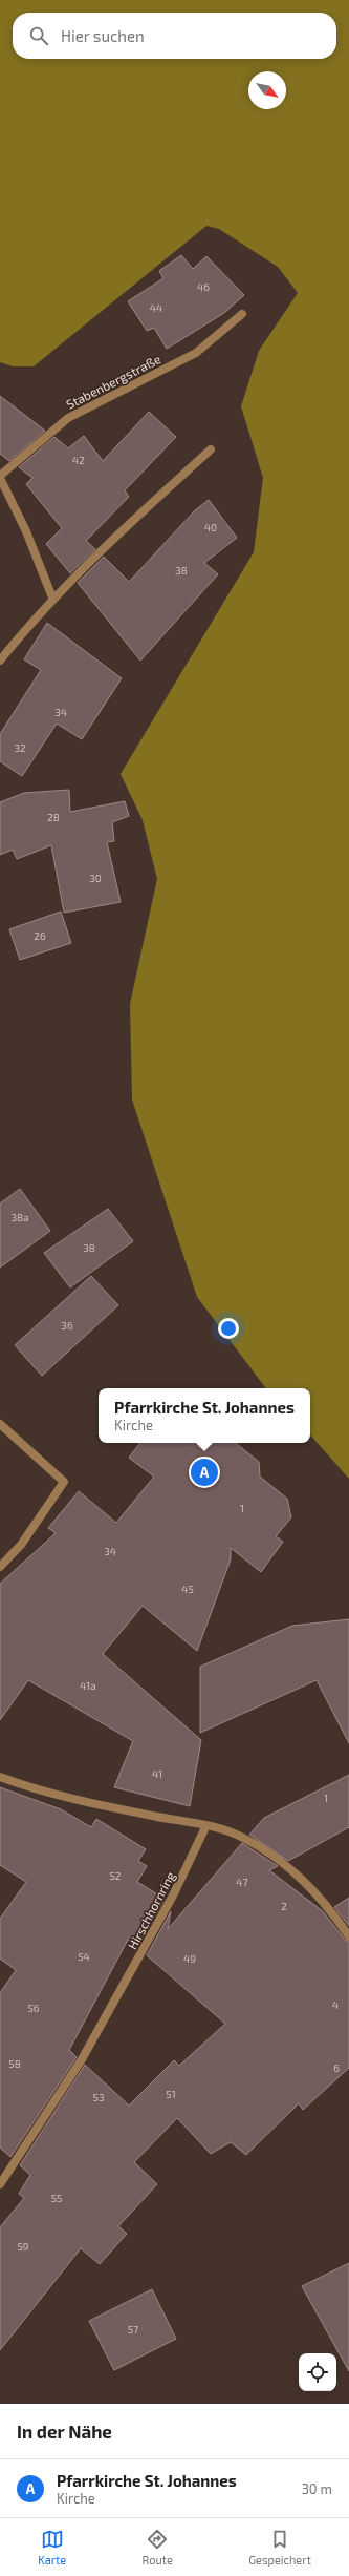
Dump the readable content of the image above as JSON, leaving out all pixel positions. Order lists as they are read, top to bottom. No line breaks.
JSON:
{"streets":{"street":["Stabenbergstraße","Hirschhornring"]},"house_numbers":["46","44","42","40","38","34","32","28","30","26","38a","38","36","1","34","45","41a","41","1","52","47","2","54","49","4","56","58","6","51","53","55","59","57"],"north":"bottom right","page":{"search":"Hier suchen","popup":["Pfarrkirche St. Johannes","Kirche"],"pins":"A","heading":"In der Nähe","list":[{"mark":"A","name":"Pfarrkirche St. Johannes","note":"Kirche","value":"30 m"}],"nav":["Karte","Route","Gespeichert"]}}
